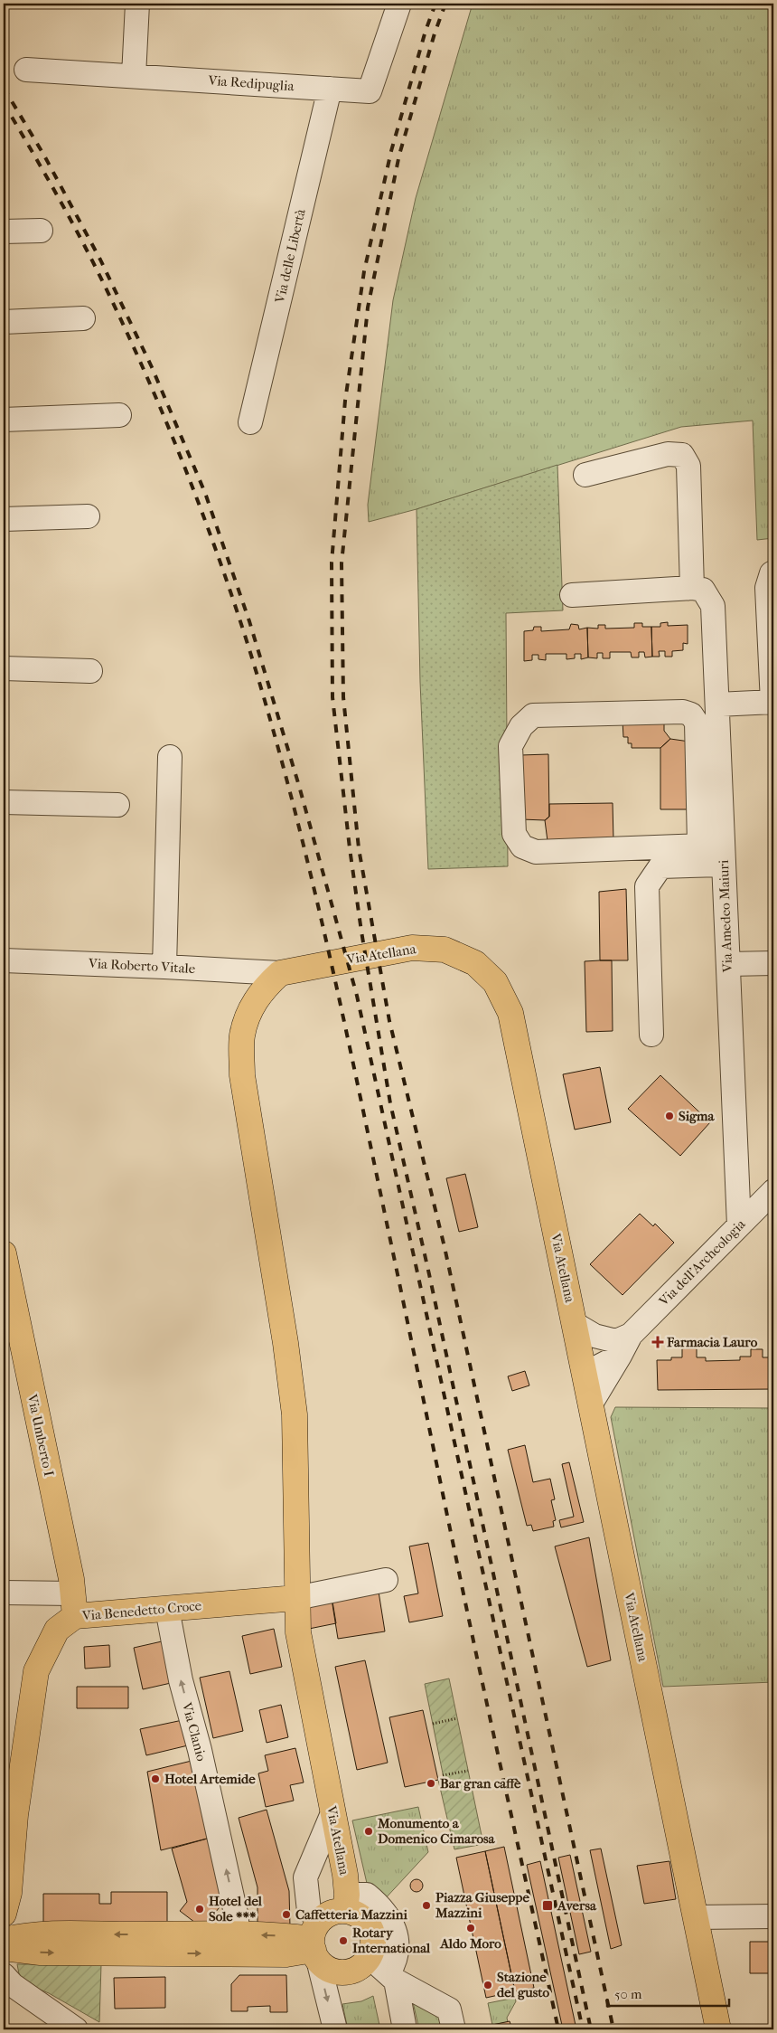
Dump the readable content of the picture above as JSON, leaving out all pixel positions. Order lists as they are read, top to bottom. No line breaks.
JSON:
{"streets":{"main road":["Via Atellana","Via Umberto I","Via Benedetto Croce"],"street":["Via Redipuglia","Via delle Libertà","Via Amedeo Maiuri","Via Roberto Vitale","Via dell'Archeologia","Via Clanio"]},"crossings":[["Via Redipuglia","Via delle Libertà"],["Via Amedeo Maiuri","Via dell'Archeologia"],["Via Atellana","Via Roberto Vitale"],["Via Atellana","Via dell'Archeologia"],["Via Atellana","Via Benedetto Croce"],["Via Umberto I","Via Benedetto Croce"],["Via Benedetto Croce","Via Clanio"]],"places":{"other":["Sigma","Hotel Artemide","Bar gran caffè","Monumento a Domenico Cimarosa","Piazza Giuseppe Mazzini","Hotel del Sole ***","Caffetteria Mazzini","Aldo Moro","Rotary International","Stazione del gusto"],"health":["Farmacia Lauro"],"transit":["Aversa"]},"scale_bar":"50 m"}
